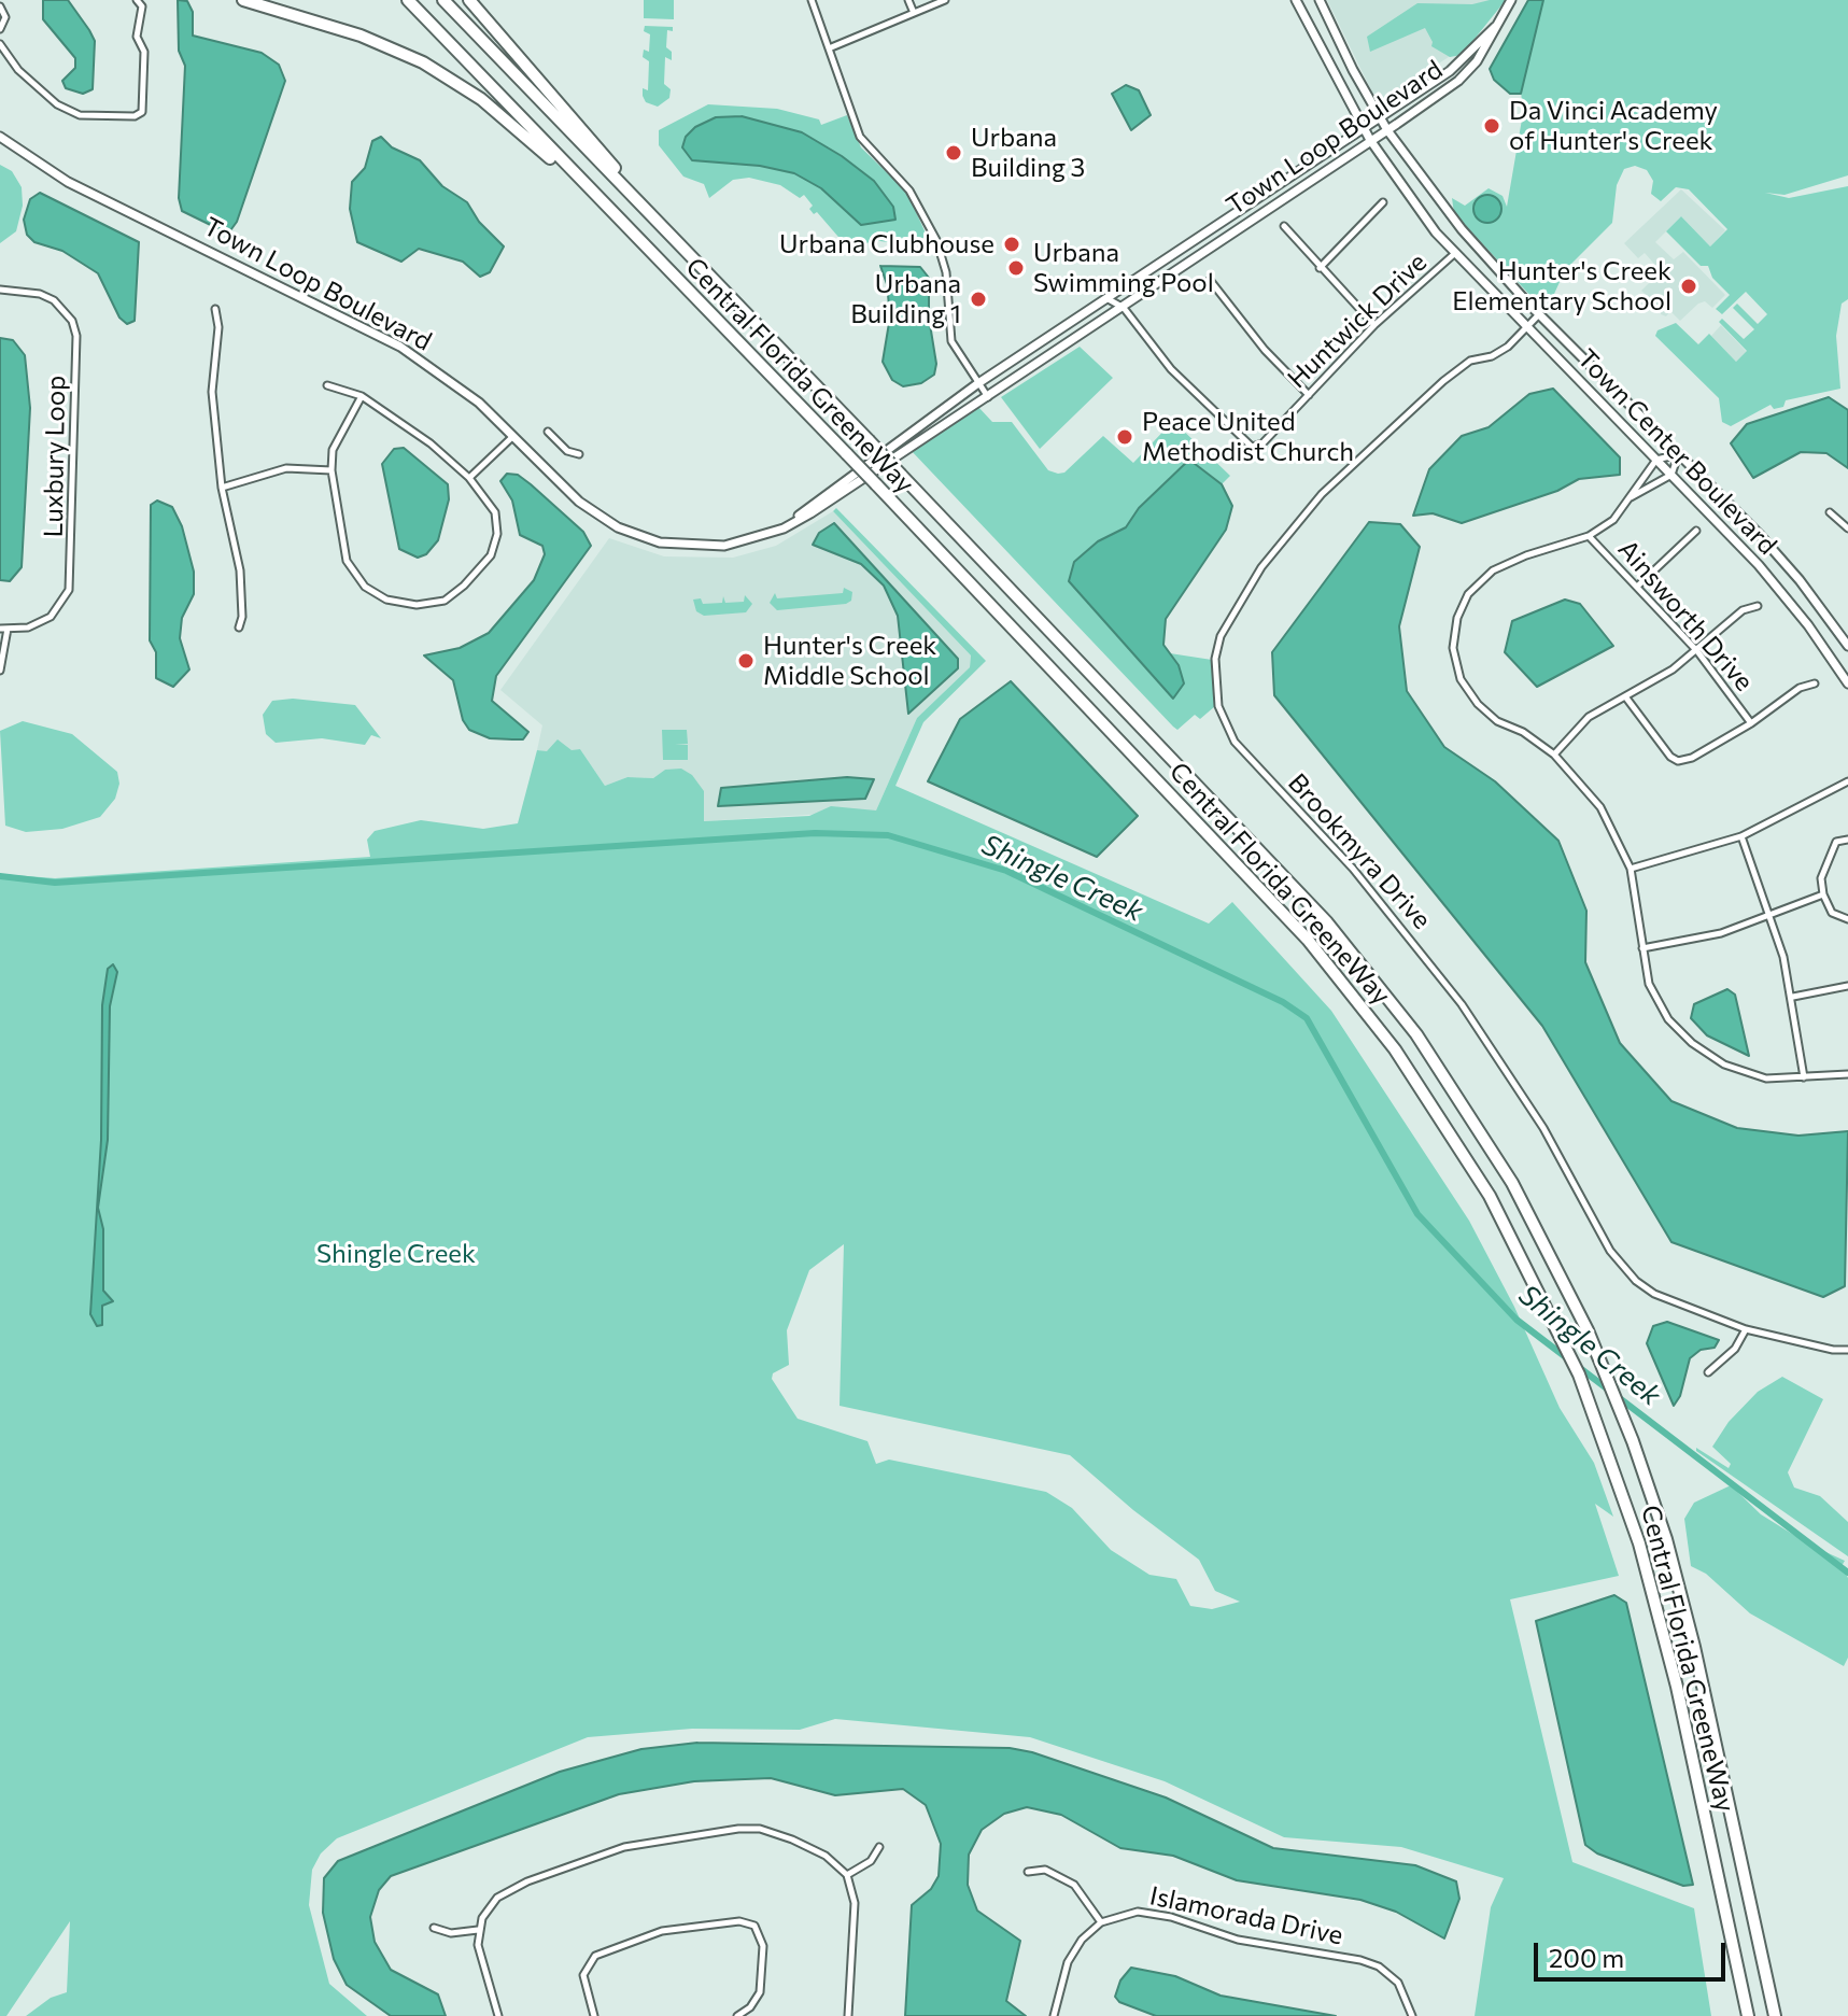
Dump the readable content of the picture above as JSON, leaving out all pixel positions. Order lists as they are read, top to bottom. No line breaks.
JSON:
{"streets":{"highway":["Central Florida GreeneWay"],"street":["Town Loop Boulevard","Huntwick Drive","Town Center Boulevard","Luxbury Loop","Ainsworth Drive","Brookmyra Drive","Islamorada Drive"]},"crossings":[["Town Loop Boulevard","Huntwick Drive"],["Town Loop Boulevard","Town Center Boulevard"],["Huntwick Drive","Town Center Boulevard"],["Town Center Boulevard","Brookmyra Drive"]],"water":["Shingle Creek"],"parks":["Shingle Creek"],"places":["Da Vinci Academy of Hunter's Creek","Urbana Building 3","Urbana Clubhouse","Urbana Swimming Pool","Hunter's Creek Elementary School","Urbana Building 1","Peace United Methodist Church","Hunter's Creek Middle School"],"scale_bar":"200 m"}
